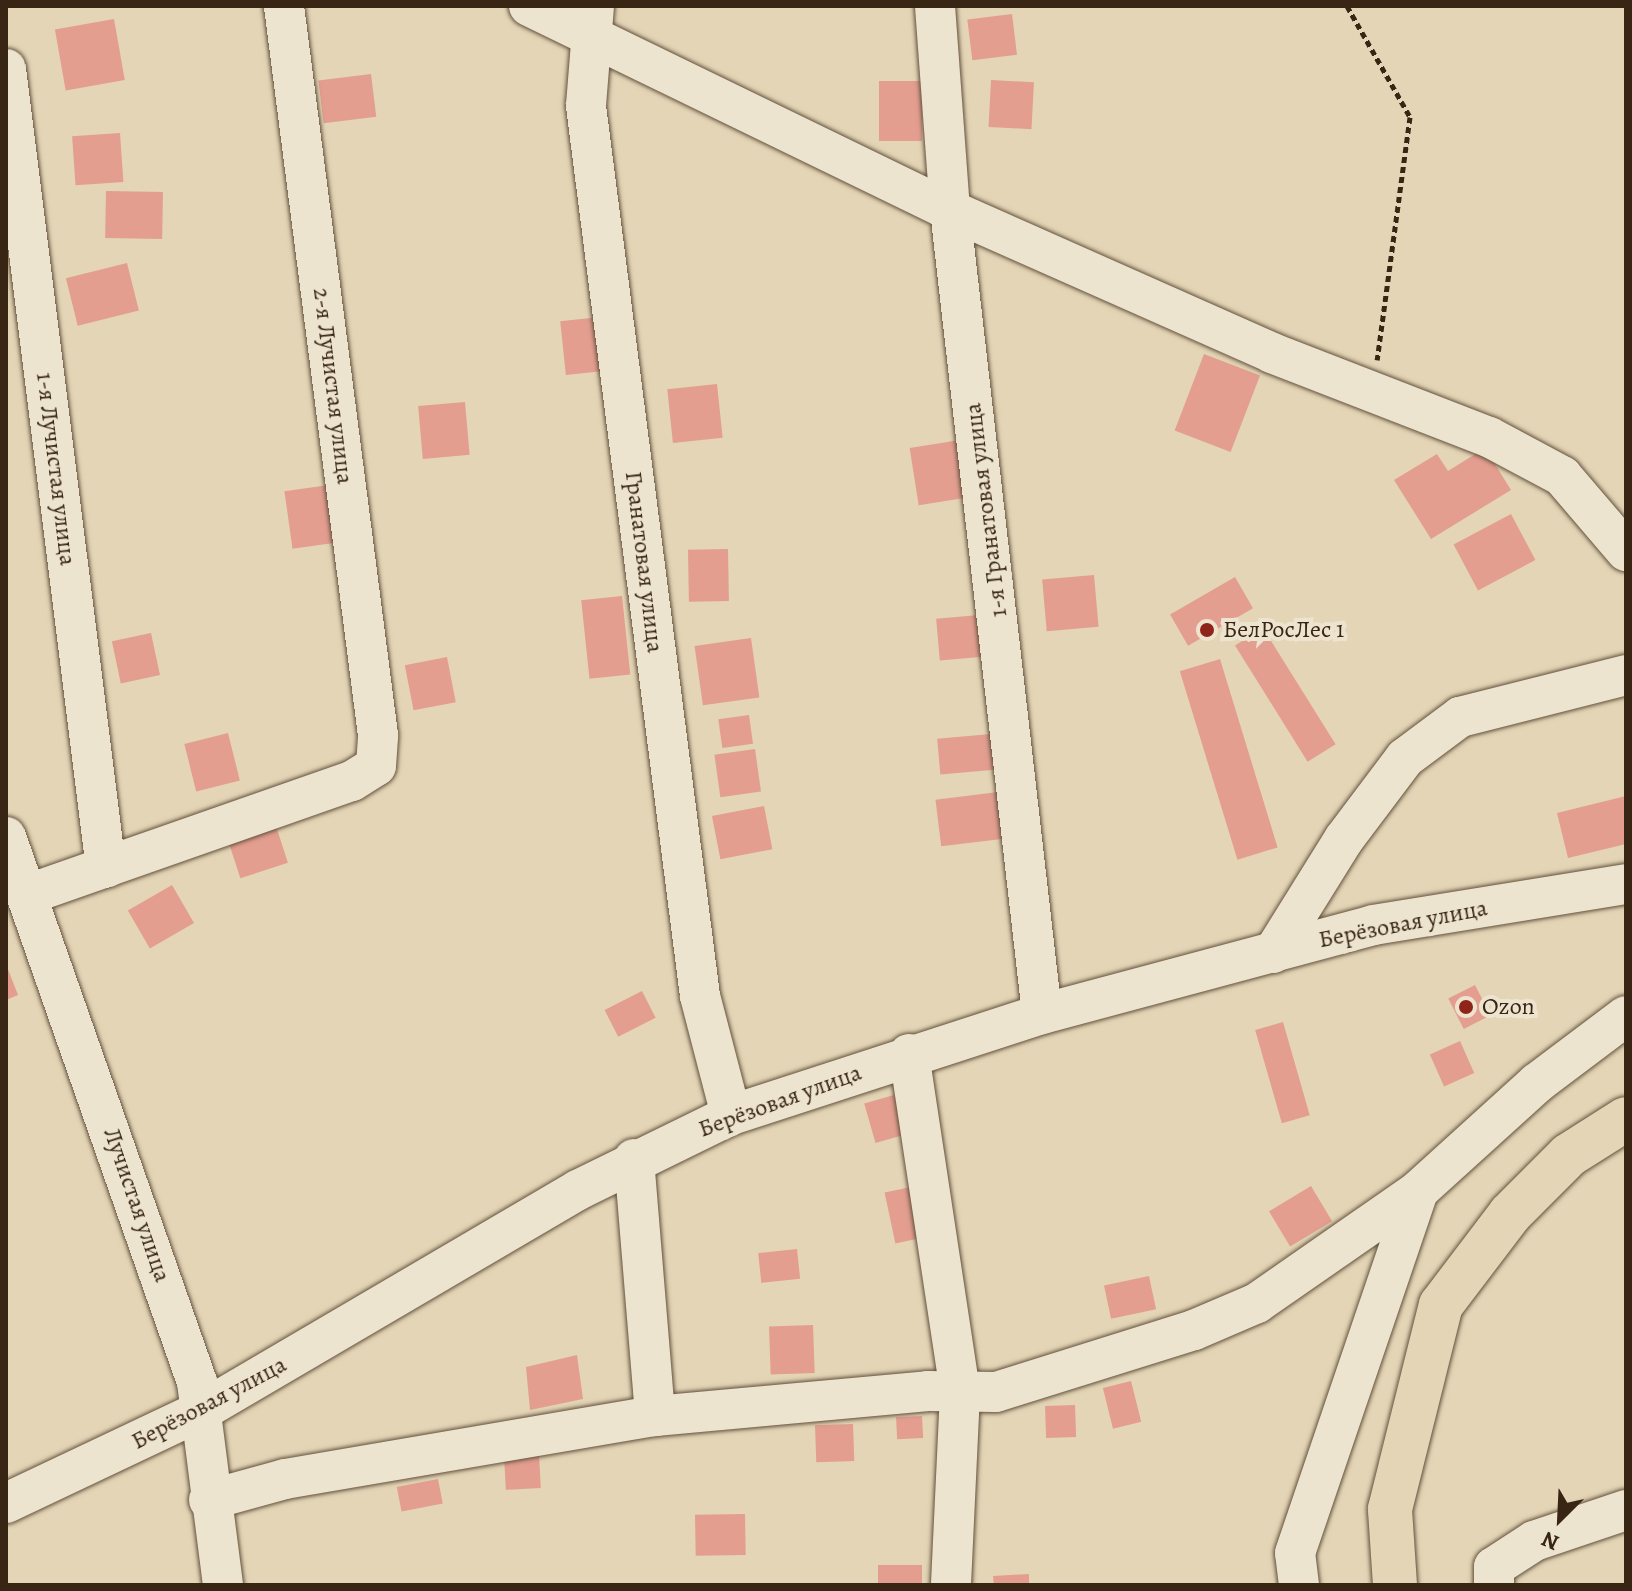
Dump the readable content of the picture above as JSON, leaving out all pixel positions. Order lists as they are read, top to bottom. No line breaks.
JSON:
{"streets":{"street":["2-я Лучистая улица","1-я Лучистая улица","1-я Гранатовая улица","Гранатовая улица","Берёзовая улица","Лучистая улица"]},"crossings":[["2-я Лучистая улица","1-я Лучистая улица"],["1-я Гранатовая улица","Берёзовая улица"],["Гранатовая улица","Берёзовая улица"],["Берёзовая улица","Лучистая улица"]],"places":["БелРосЛес 1","Ozon"],"north":"bottom left"}
